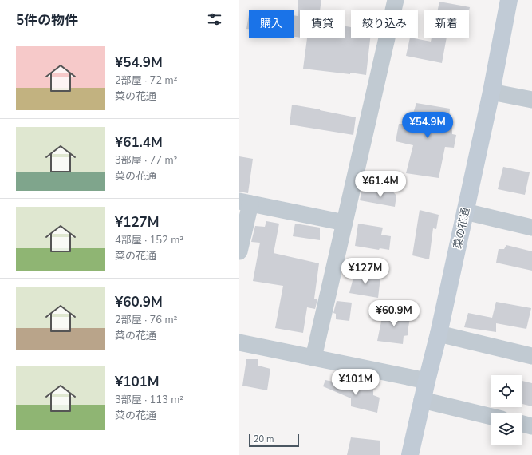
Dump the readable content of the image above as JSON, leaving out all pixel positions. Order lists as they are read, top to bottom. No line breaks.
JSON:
{"streets":{"street":["菜の花通"]},"scale_bar":"20 m","page":{"heading":"5件の物件","chip":["購入","賃貸","絞り込み","新着"],"list":[{"name":"¥54.9M","note":"2部屋 · 72 m² · 菜の花通"},{"name":"¥61.4M","note":"3部屋 · 77 m² · 菜の花通"},{"name":"¥127M","note":"4部屋 · 152 m² · 菜の花通"},{"name":"¥60.9M","note":"2部屋 · 76 m² · 菜の花通"},{"name":"¥101M","note":"3部屋 · 113 m² · 菜の花通"}],"price":["¥54.9M","¥61.4M","¥127M","¥60.9M","¥101M"],"scale":"20 m"}}
